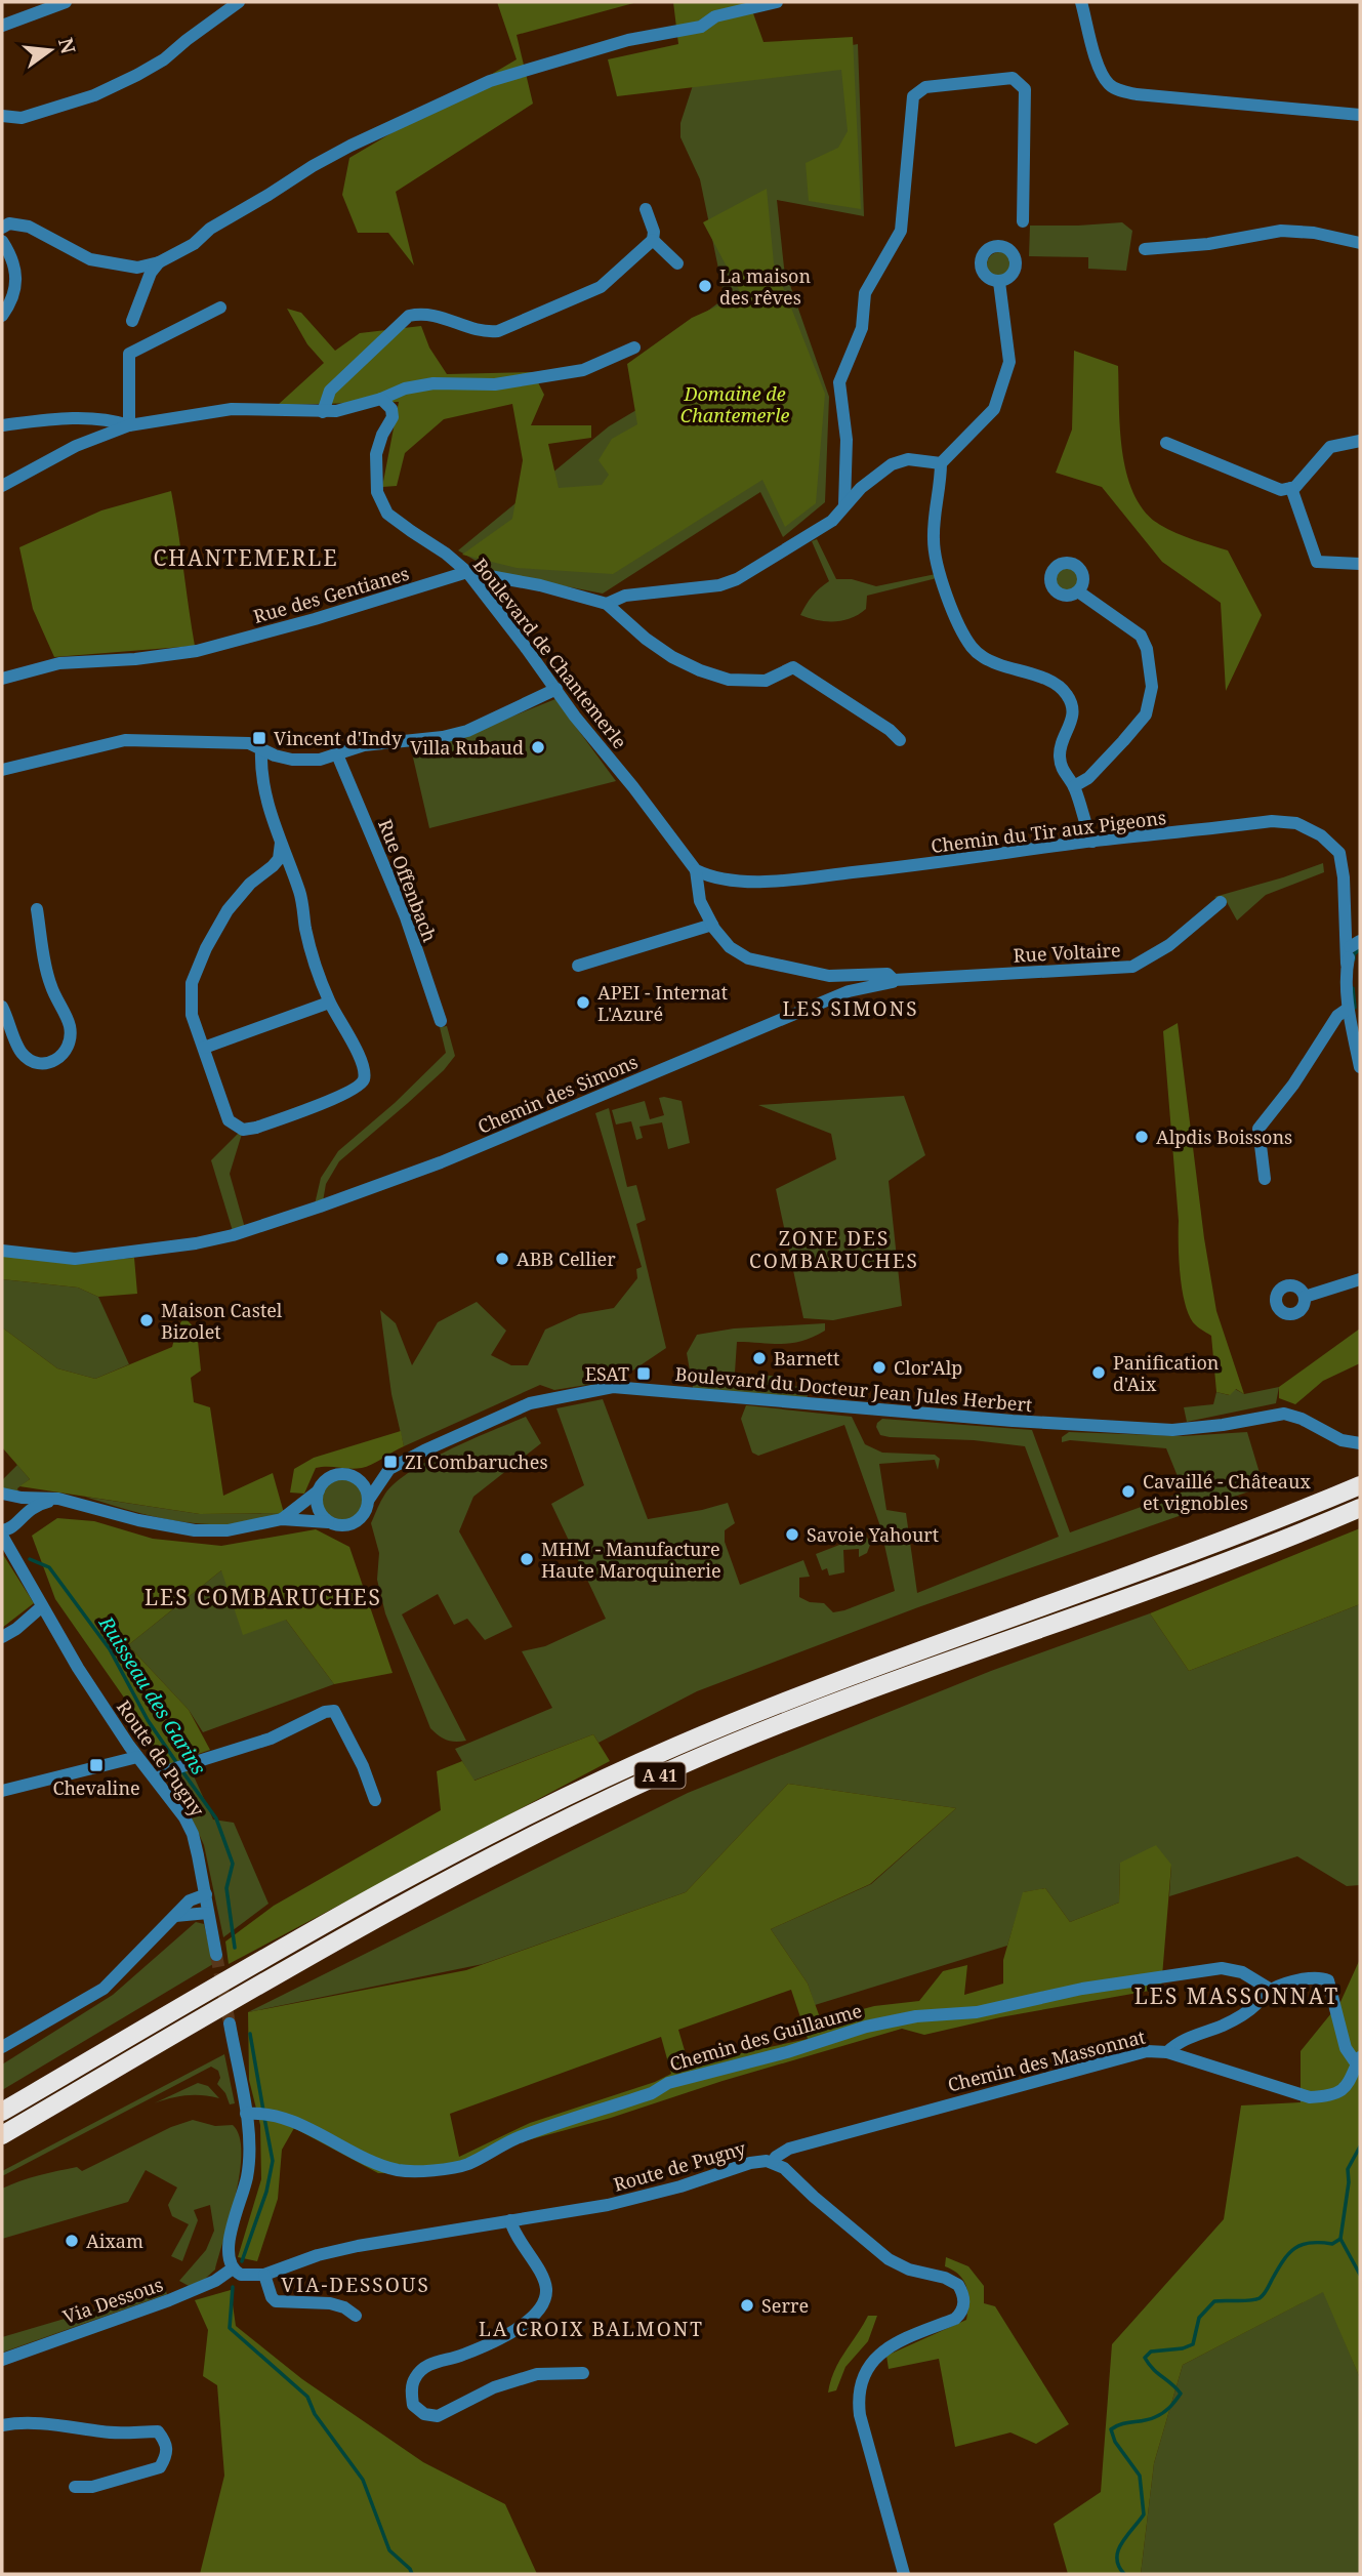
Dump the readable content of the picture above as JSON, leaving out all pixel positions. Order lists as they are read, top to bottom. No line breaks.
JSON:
{"streets":{"highway":["A 41"],"street":["Rue des Gentianes","Boulevard de Chantemerle","Chemin du Tir aux Pigeons","Rue Offenbach","Rue Voltaire","Chemin des Simons","Boulevard du Docteur Jean Jules Herbert","Route de Pugny","Chemin des Guillaume","Chemin des Massonnat","Via Dessous"]},"crossings":[["Rue des Gentianes","Boulevard de Chantemerle"],["Boulevard de Chantemerle","Chemin du Tir aux Pigeons"],["Rue Voltaire","Chemin des Simons"],["Route de Pugny","Chemin des Massonnat"]],"districts":["CHANTEMERLE","LES SIMONS","ZONE DES COMBARUCHES","LES COMBARUCHES","LES MASSONNAT","VIA-DESSOUS","LA CROIX BALMONT"],"water":["Ruisseau des Garins"],"parks":["Domaine de Chantemerle"],"places":{"other":["La maison des rêves","Villa Rubaud","APEI - Internat L'Azuré","Alpdis Boissons","ABB Cellier","Maison Castel Bizolet","Barnett","Clor'Alp","Panification d'Aix","Cavaillé - Châteaux et vignobles","Savoie Yahourt","MHM - Manufacture Haute Maroquinerie","Aixam","Serre"],"transit":["Vincent d'Indy","ESAT","ZI Combaruches","Chevaline"]},"north":"right"}
